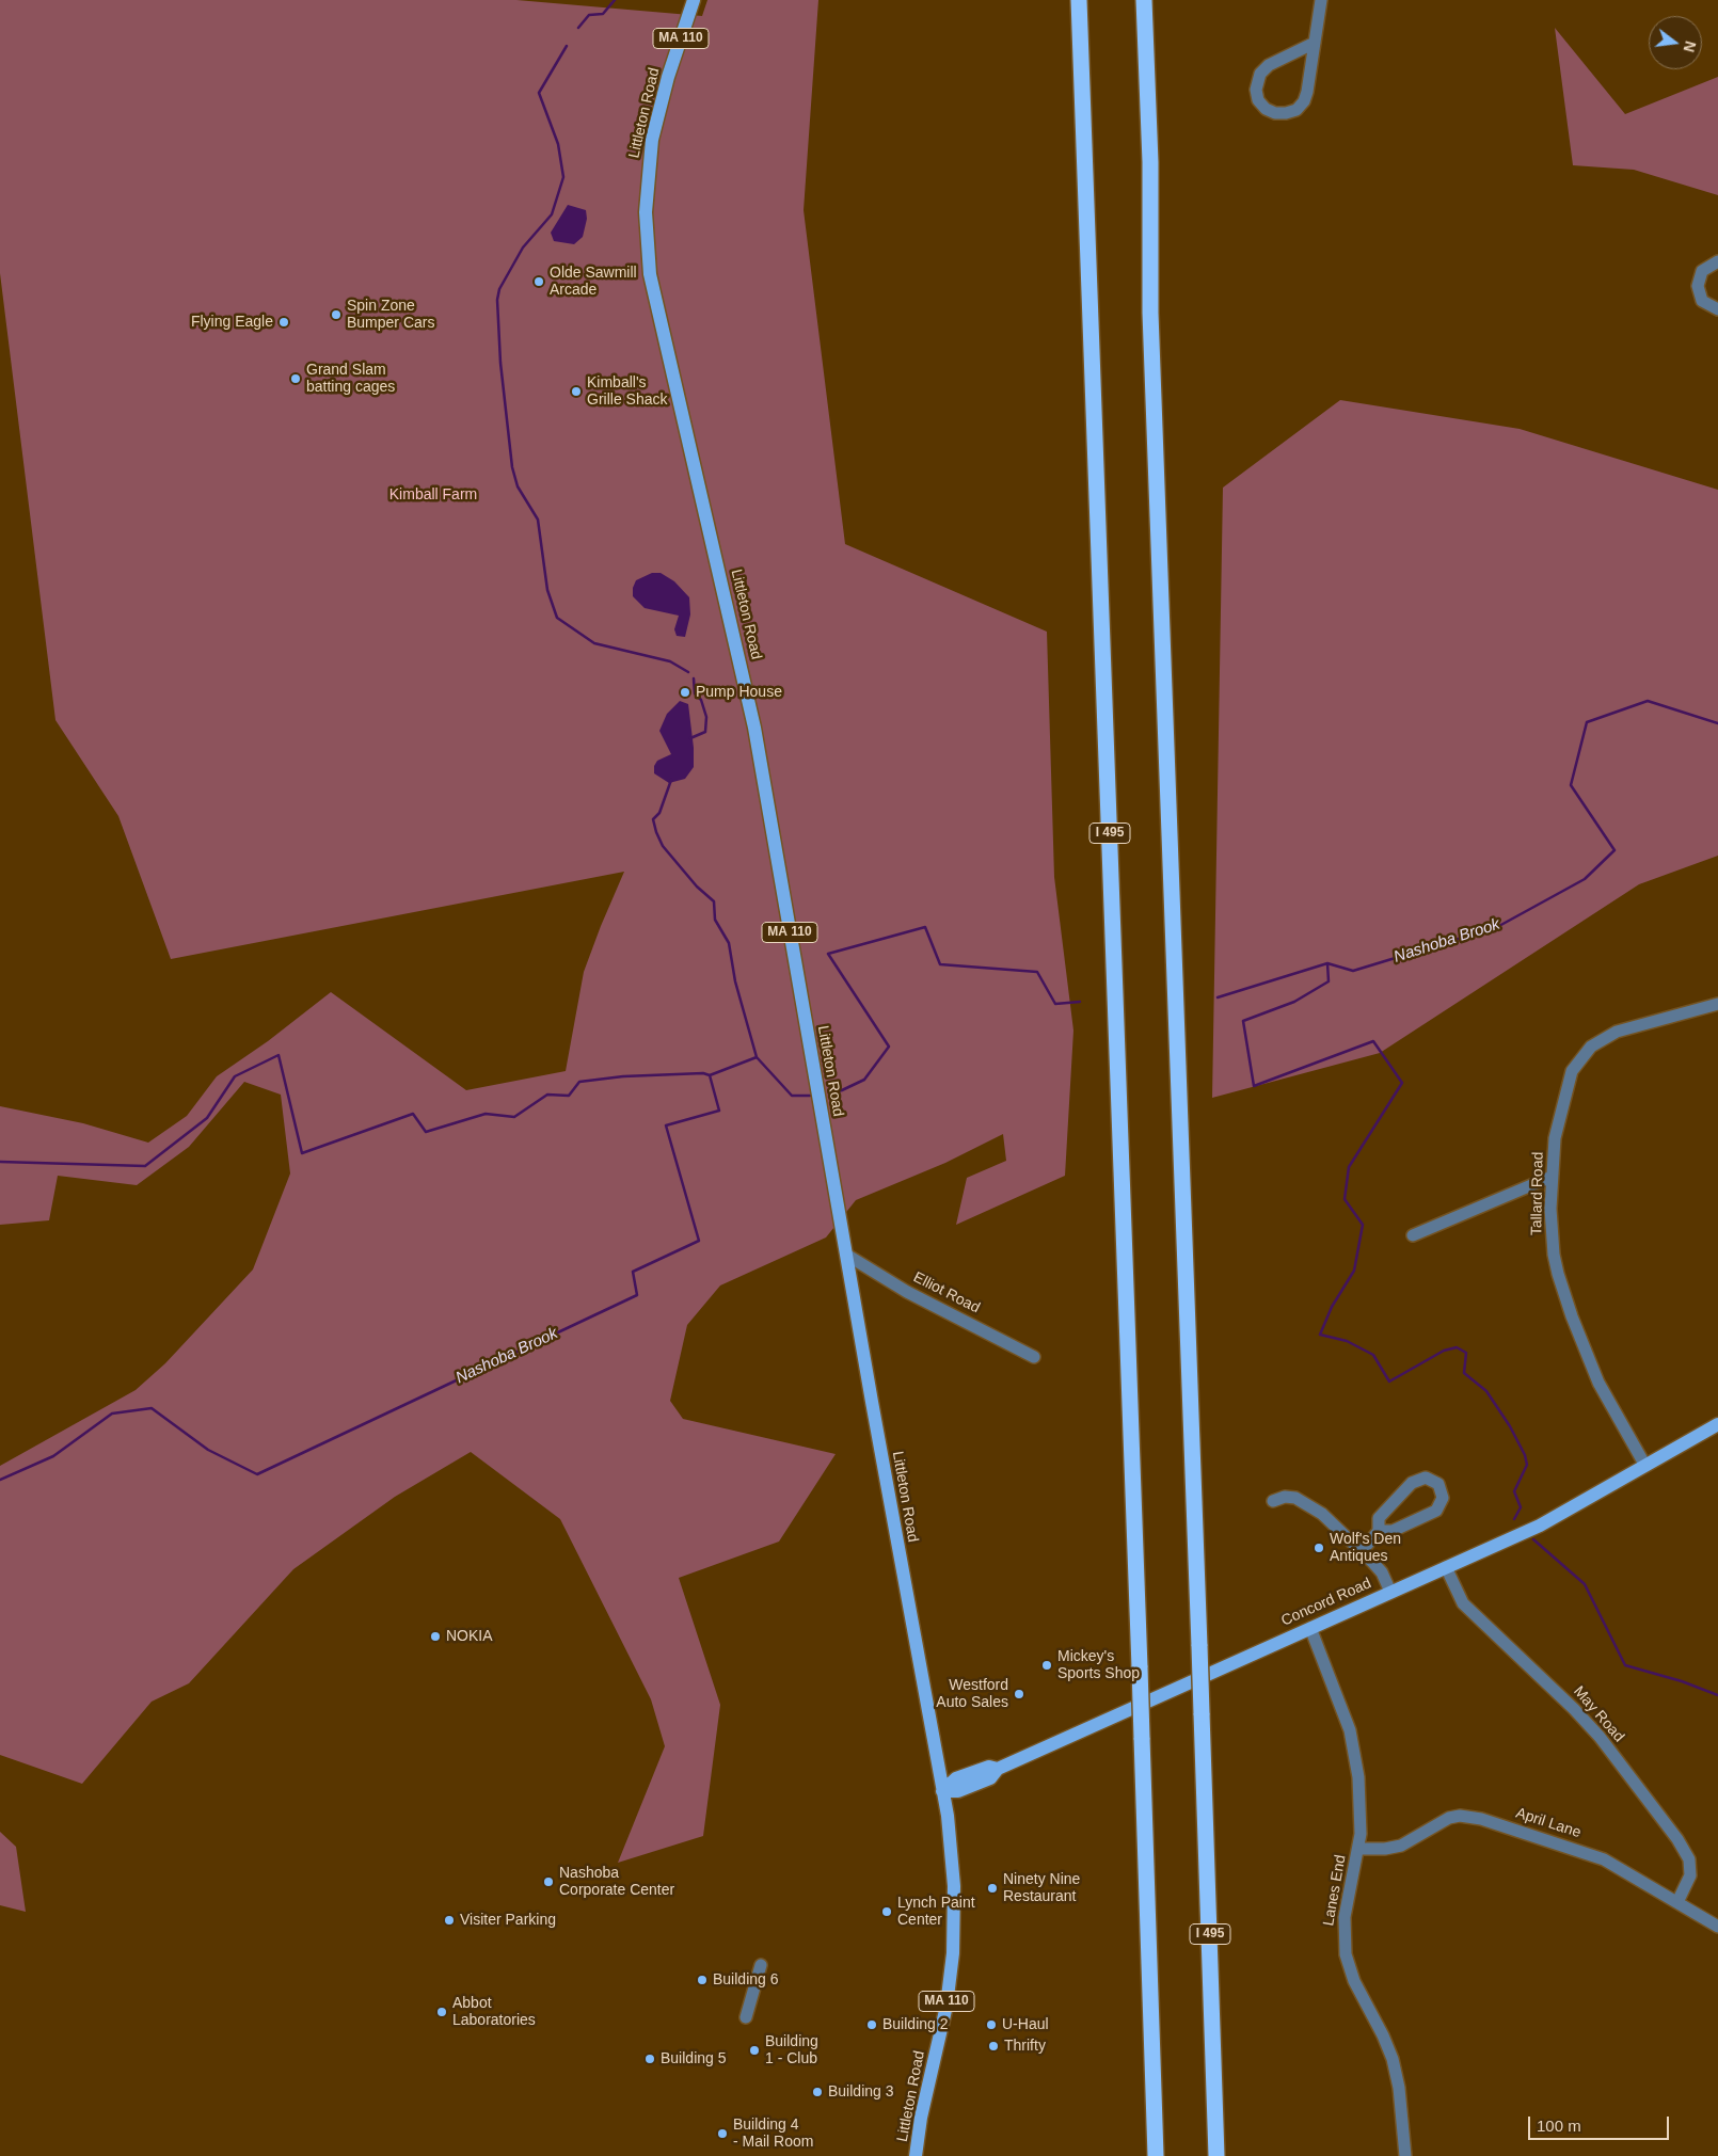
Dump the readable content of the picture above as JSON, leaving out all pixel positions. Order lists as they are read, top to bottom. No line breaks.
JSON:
{"streets":{"highway":["I 495"],"main road":["MA 110","Littleton Road","Concord Road"],"street":["Tallard Road","Elliot Road","May Road","April Lane","Lanes End"]},"crossings":[["Littleton Road","Elliot Road"],["Littleton Road","Concord Road"],["Tallard Road","Concord Road"],["Concord Road","May Road"],["Concord Road","Lanes End"],["May Road","April Lane"],["April Lane","Lanes End"]],"water":["Nashoba Brook"],"parks":["Kimball Farm"],"places":["Olde Sawmill Arcade","Spin Zone Bumper Cars","Flying Eagle","Grand Slam batting cages","Kimball's Grille Shack","Pump House","Wolf's Den Antiques","NOKIA","Mickey's Sports Shop","Westford Auto Sales","Nashoba Corporate Center","Ninety Nine Restaurant","Lynch Paint Center","Visiter Parking","Building 6","Abbot Laboratories","Building 2","U-Haul","Thrifty","Building 1 - Club","Building 5","Building 3","Building 4 - Mail Room"],"scale_bar":"100 m","north":"right"}
